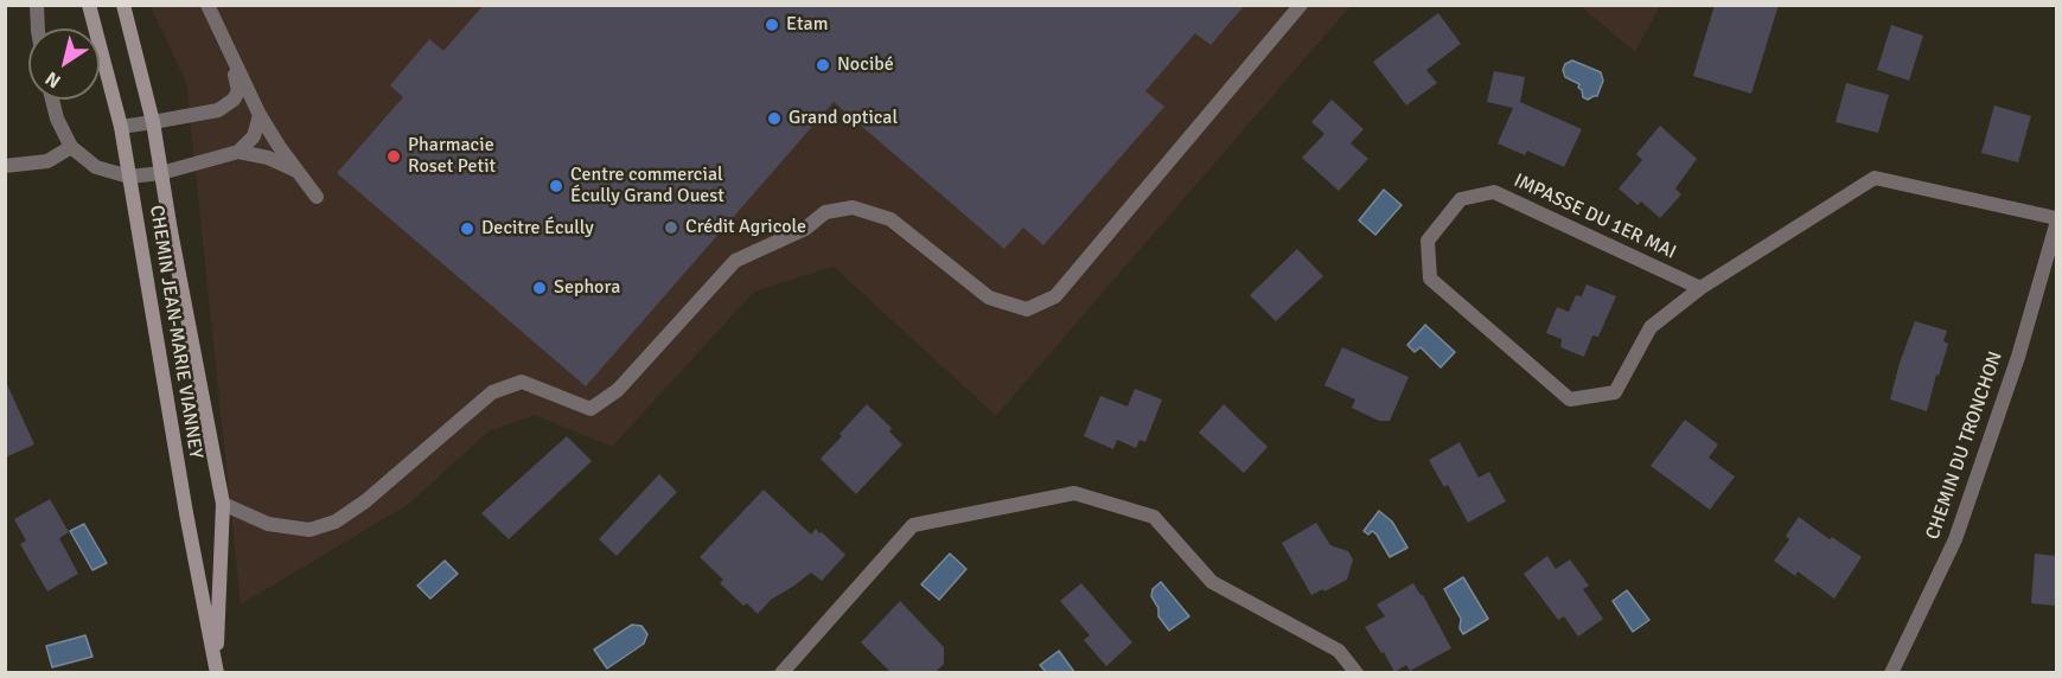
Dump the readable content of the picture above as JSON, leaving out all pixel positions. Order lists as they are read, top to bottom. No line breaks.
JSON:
{"streets":{"street":["IMPASSE DU 1ER MAI","CHEMIN JEAN-MARIE VIANNEY","CHEMIN DU TRONCHON"]},"places":["Etam","Nocibé","Grand optical","Pharmacie Roset Petit","Centre commercial Écully Grand Ouest","Crédit Agricole","Decitre Écully","Sephora"],"north":"bottom left"}
